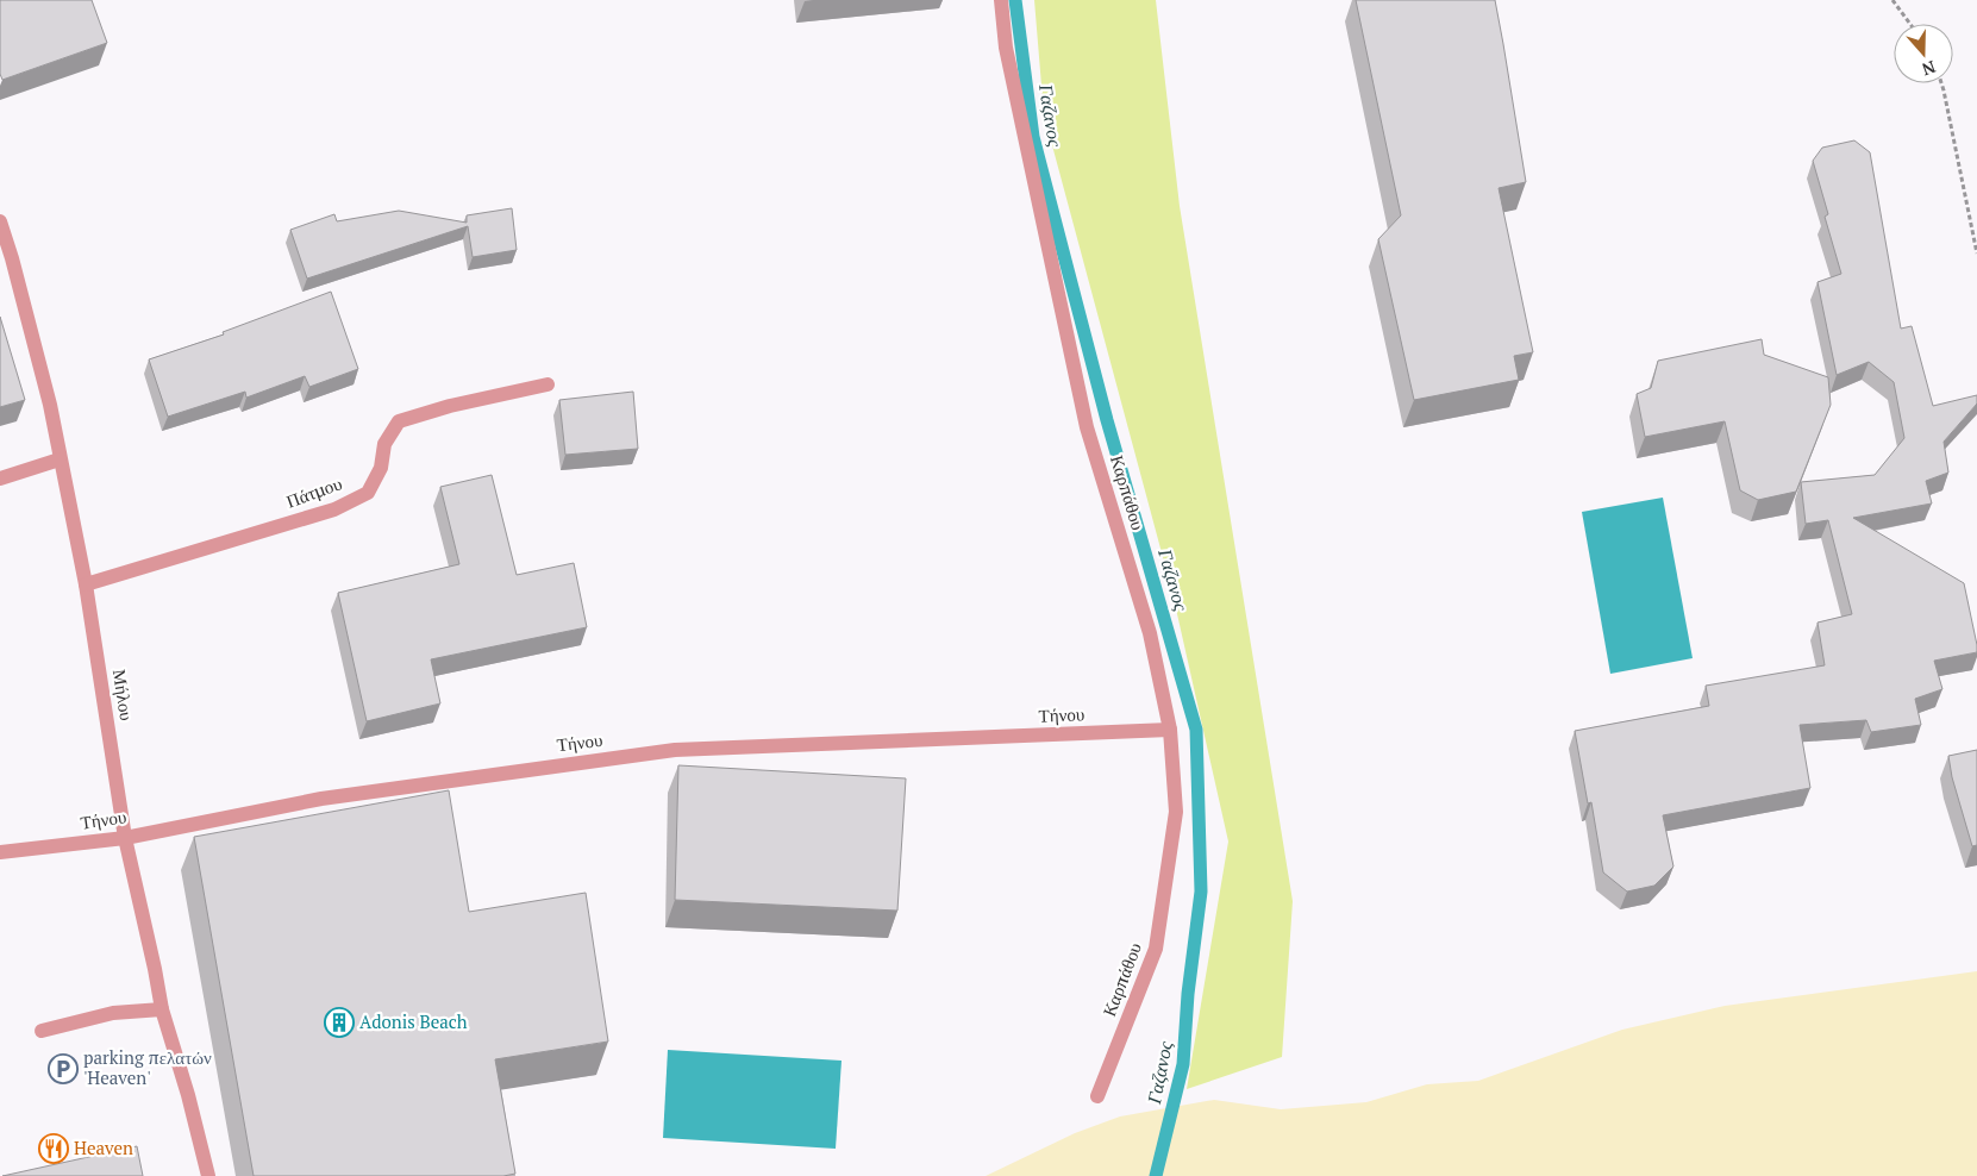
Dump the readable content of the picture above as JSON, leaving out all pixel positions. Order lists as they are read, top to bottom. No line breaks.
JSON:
{"streets":{"street":["Πάτμου","Καρπάθου","Μήλου","Τήνου"]},"crossings":[["Πάτμου","Μήλου"],["Καρπάθου","Τήνου"],["Μήλου","Τήνου"]],"water":["Γαζανος"],"places":{"building":["Adonis Beach"],"parking":["parking πελατών 'Heaven'"],"restaurant":["Heaven"]},"north":"bottom"}
